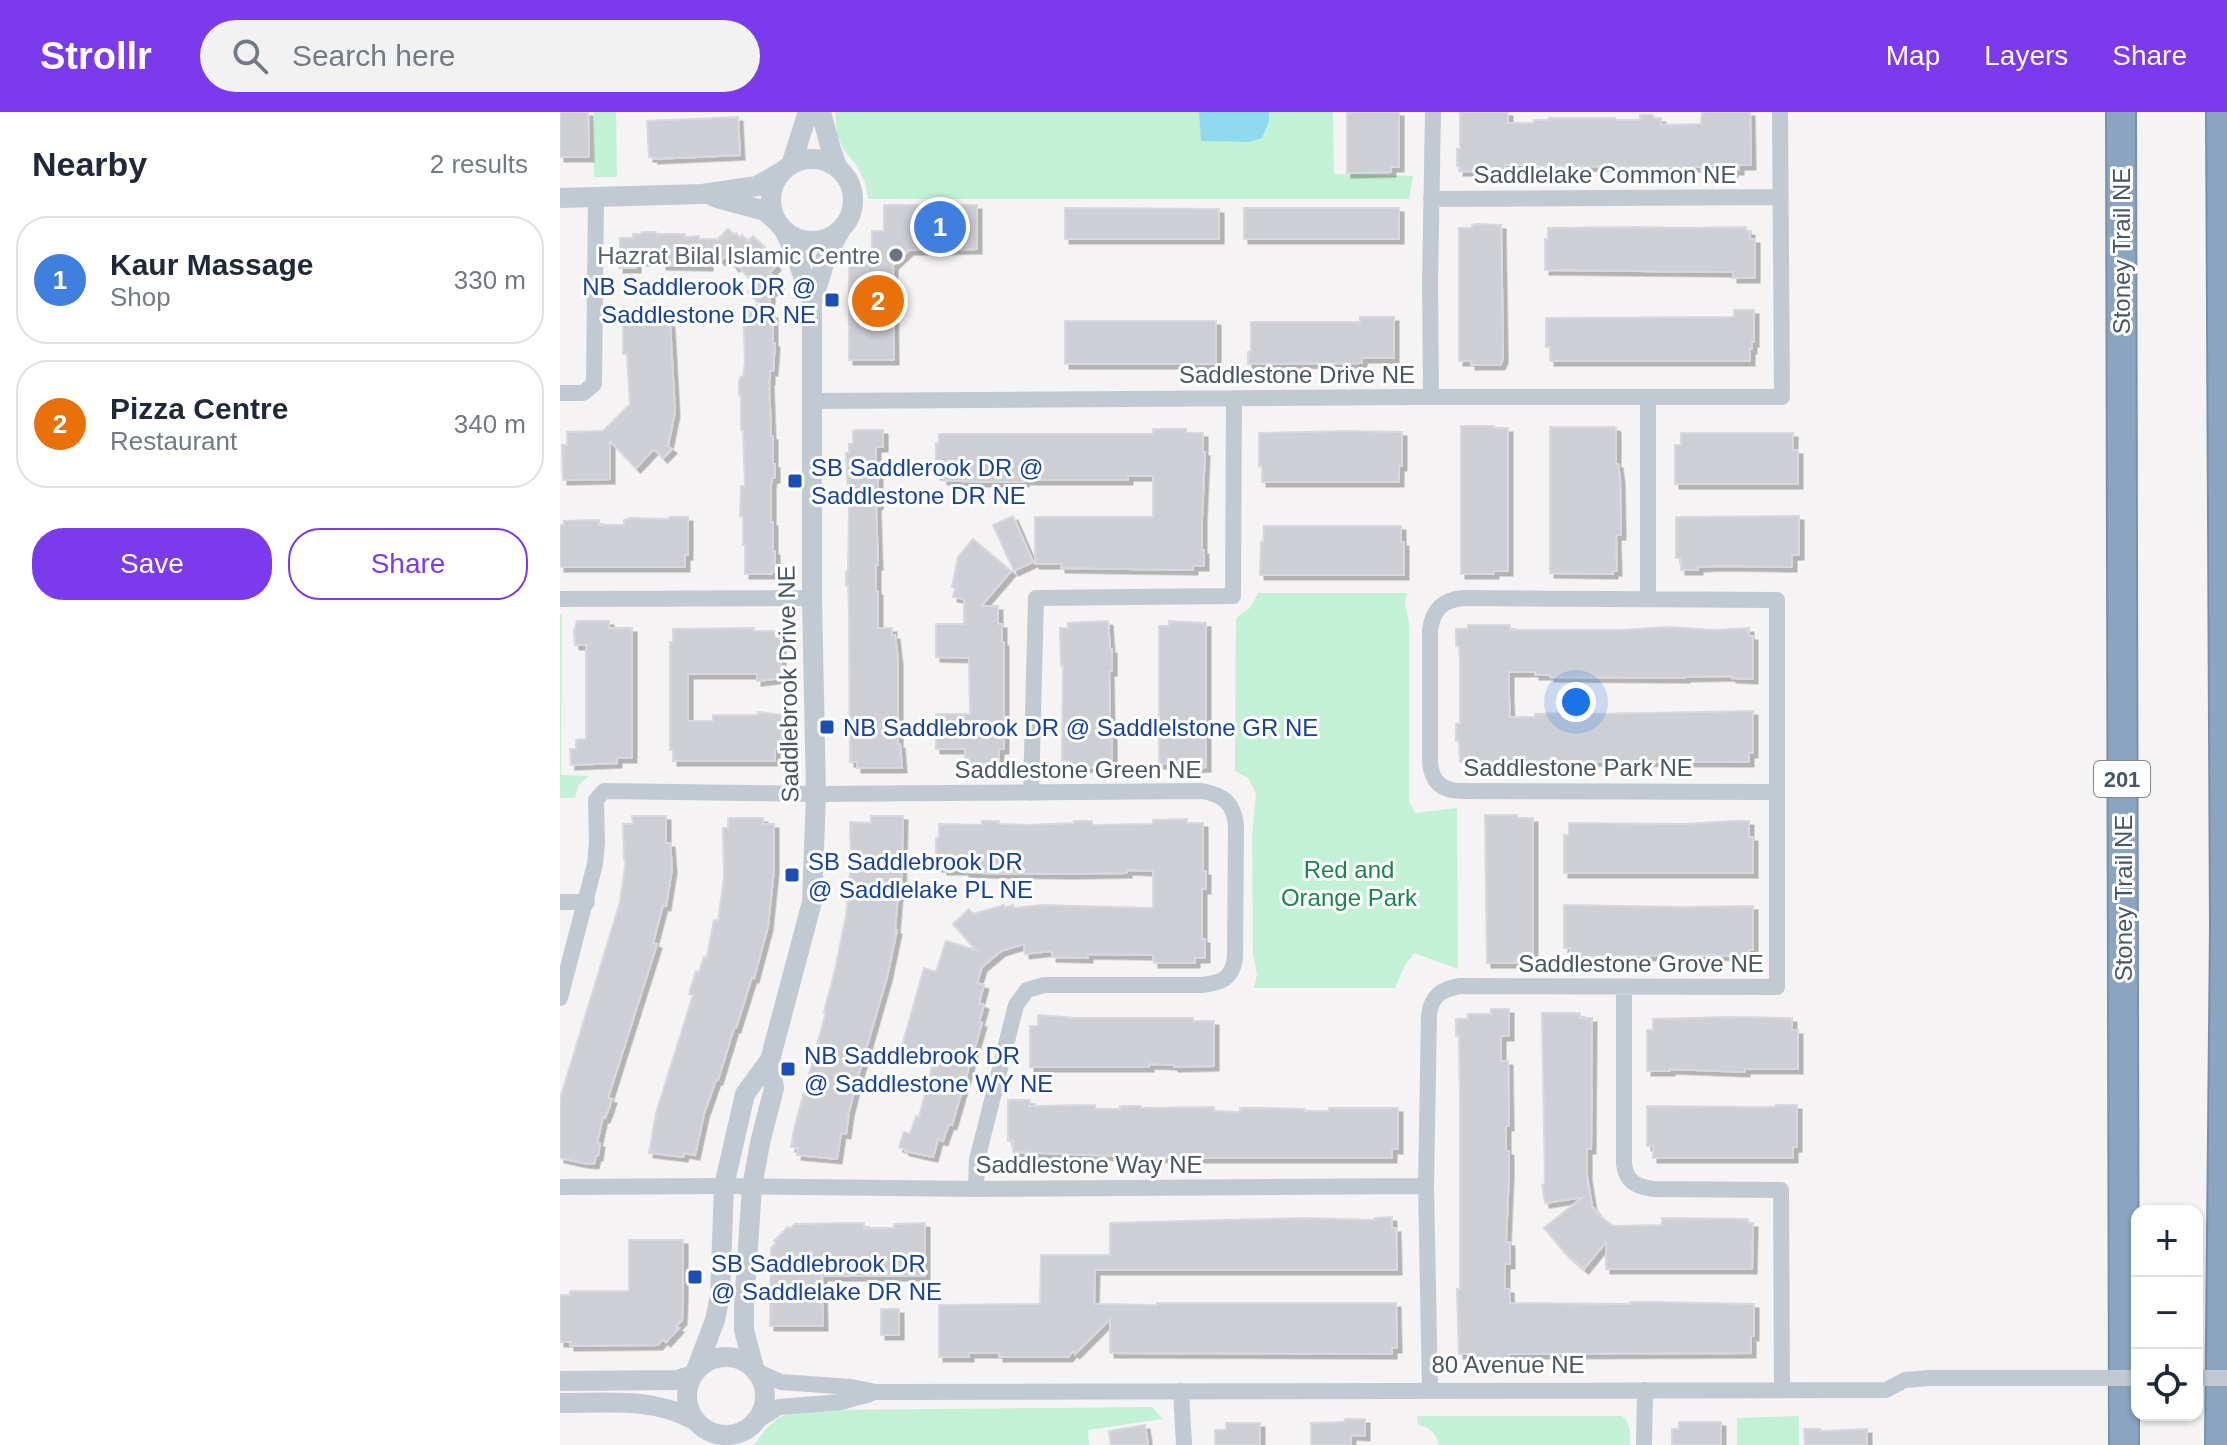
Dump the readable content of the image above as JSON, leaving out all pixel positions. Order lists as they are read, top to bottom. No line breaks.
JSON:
{"streets":{"highway":["Stoney Trail NE","201"],"street":["Saddlelake Common NE","Saddlestone Drive NE","Saddlebrook Drive NE","Saddlestone Park NE","Saddlestone Green NE","Saddlestone Grove NE","Saddlestone Way NE","80 Avenue NE"]},"crossings":[["Saddlelake Common NE","Saddlestone Drive NE"],["Saddlestone Drive NE","Saddlebrook Drive NE"],["Saddlebrook Drive NE","Saddlestone Green NE"],["Saddlebrook Drive NE","Saddlestone Way NE"],["Saddlebrook Drive NE","80 Avenue NE"],["Saddlestone Park NE","Saddlestone Grove NE"],["Saddlestone Green NE","Saddlestone Way NE"],["Saddlestone Grove NE","Saddlestone Way NE"],["Saddlestone Grove NE","80 Avenue NE"]],"parks":["Red and Orange Park"],"places":{"other":["Hazrat Bilal Islamic Centre"],"transit":["NB Saddlerook DR @ Saddlestone DR NE","SB Saddlerook DR @ Saddlestone DR NE","NB Saddlebrook DR @ Saddlelstone GR NE","SB Saddlebrook DR @ Saddlelake PL NE","NB Saddlebrook DR @ Saddlestone WY NE","SB Saddlebrook DR @ Saddlelake DR NE"]},"page":{"header":"Strollr","search":"Search here","nav":["Map","Layers","Share"],"heading":["Nearby","2 results"],"pins":["1","2"],"list":[{"mark":"1","name":"Kaur Massage","note":"Shop","value":"330 m"},{"mark":"2","name":"Pizza Centre","note":"Restaurant","value":"340 m"}],"buttons":["Save","Share"],"map_buttons":["+","−"]}}
